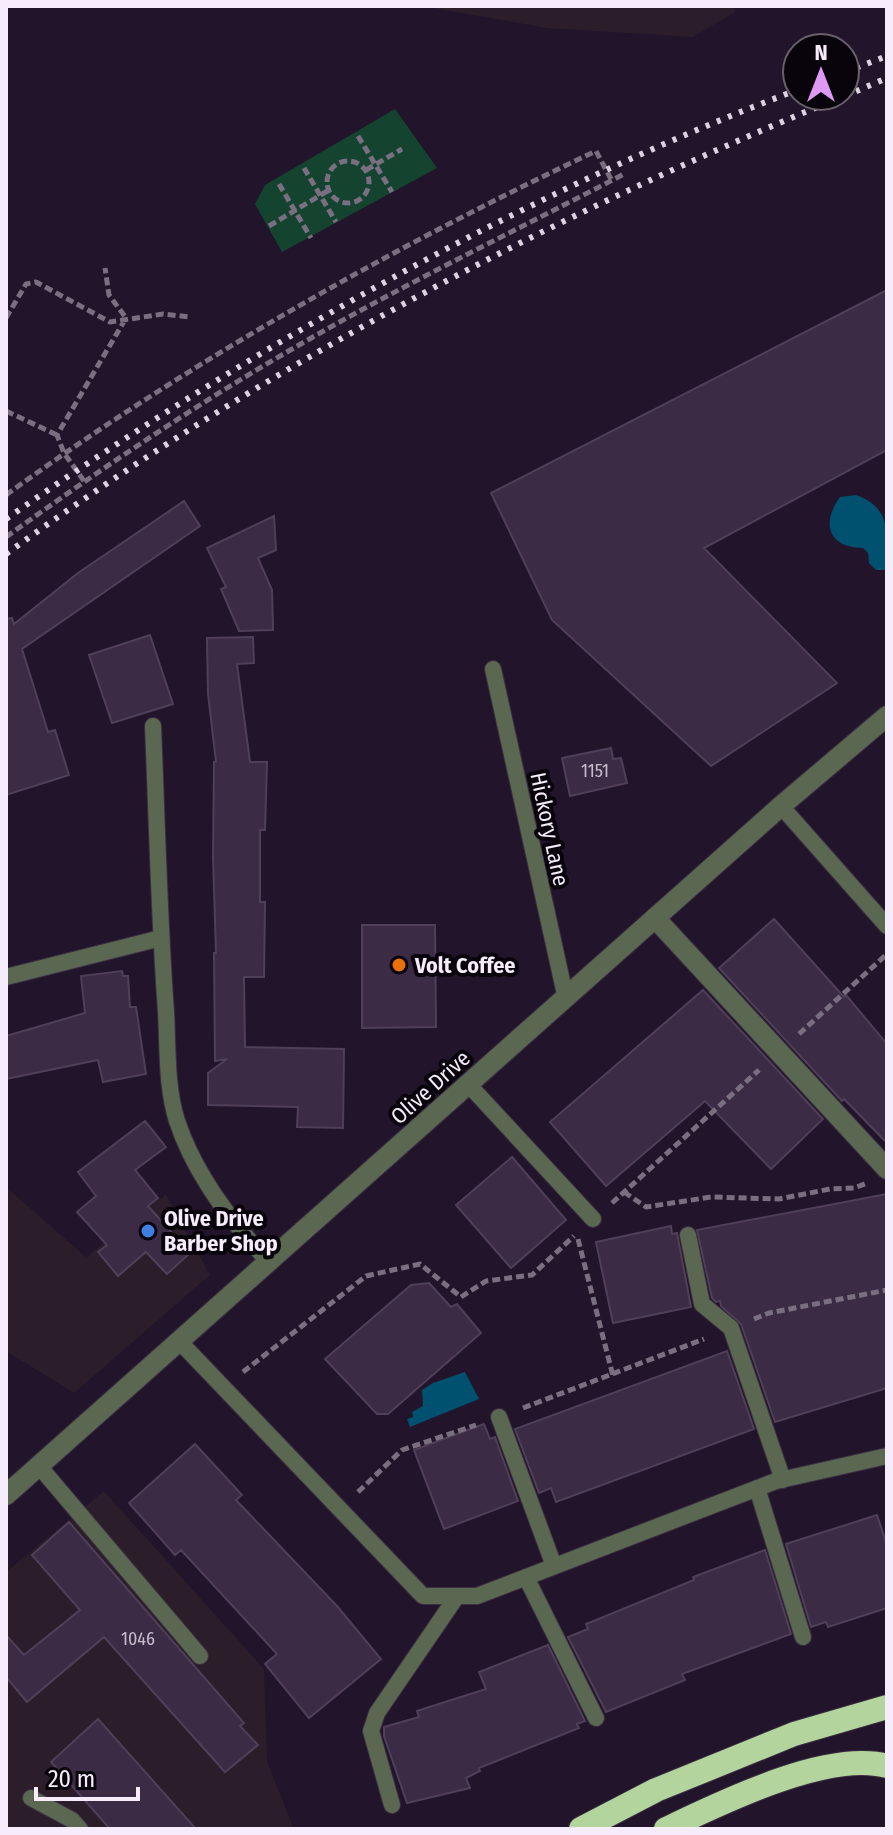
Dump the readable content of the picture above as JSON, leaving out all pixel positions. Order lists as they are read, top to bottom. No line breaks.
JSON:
{"streets":{"street":["Olive Drive"],"lane":["Hickory Lane"]},"crossings":[["Hickory Lane","Olive Drive"]],"places":["Volt Coffee","Olive Drive Barber Shop"],"house_numbers":["1151","1046"],"scale_bar":"20 m","north":"top"}
